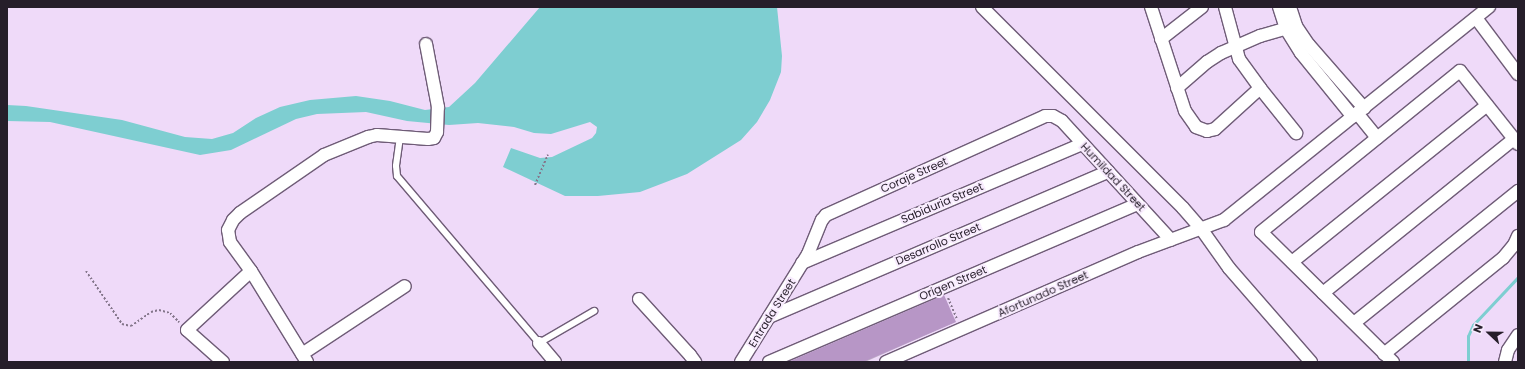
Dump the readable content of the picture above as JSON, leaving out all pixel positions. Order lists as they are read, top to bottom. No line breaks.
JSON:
{"streets":{"street":["Coraje Street","Humildad Street","Sabiduria Street","Desarrollo Street","Origen Street","Afortunado Street","Entrada Street"]},"crossings":[["Coraje Street","Humildad Street"],["Coraje Street","Sabiduria Street"],["Coraje Street","Entrada Street"],["Humildad Street","Sabiduria Street"],["Humildad Street","Desarrollo Street"],["Humildad Street","Origen Street"],["Humildad Street","Afortunado Street"],["Sabiduria Street","Entrada Street"],["Desarrollo Street","Entrada Street"]],"north":"left"}
